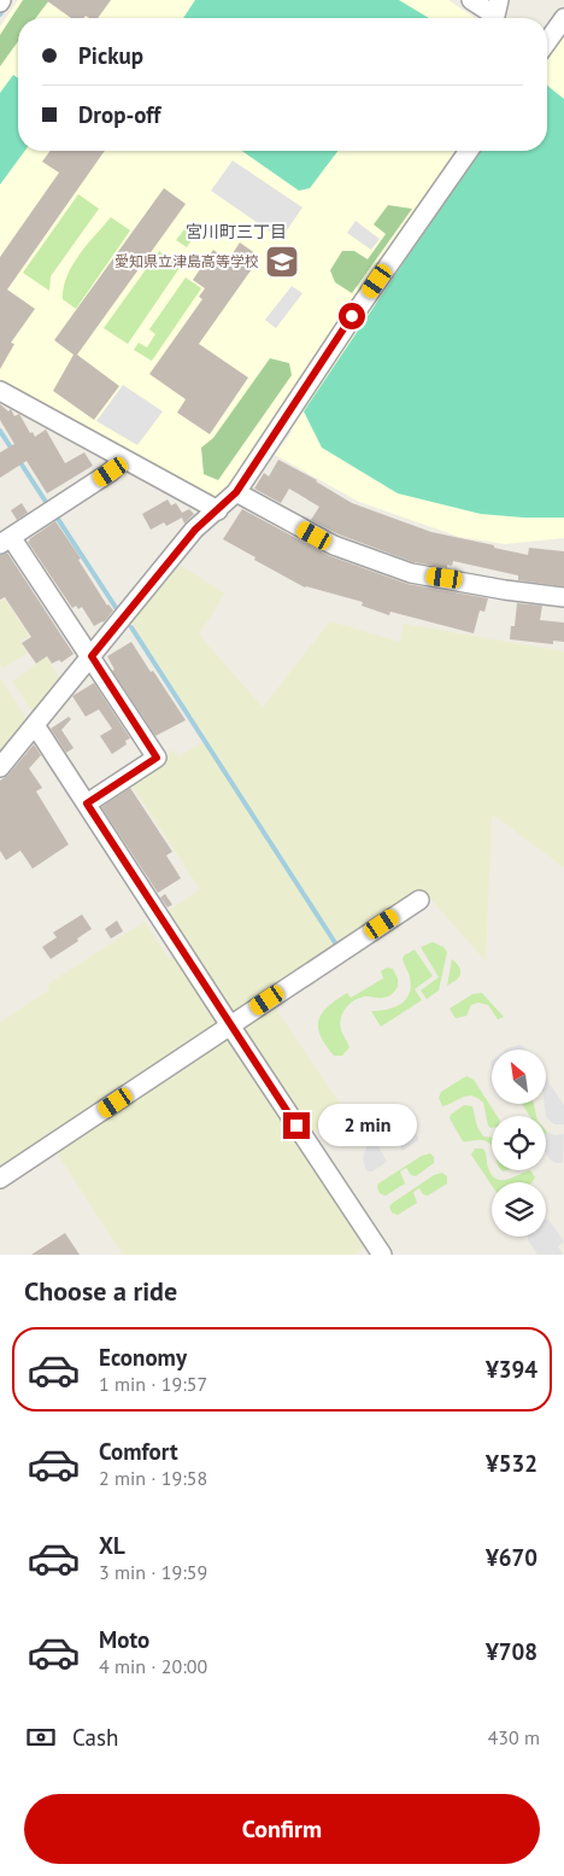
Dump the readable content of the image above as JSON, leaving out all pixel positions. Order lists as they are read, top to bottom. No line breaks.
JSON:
{"districts":["宮川町三丁目"],"places":{"school or university":["愛知県立津島高等学校"]},"north":"top left","page":{"banner":["Pickup","Drop-off"],"bubble":"2 min","heading":"Choose a ride","list":[{"name":"Economy","note":"1 min · 19:57","value":"¥394"},{"name":"Comfort","note":"2 min · 19:58","value":"¥532"},{"name":"XL","note":"3 min · 19:59","value":"¥670"},{"name":"Moto","note":"4 min · 20:00","value":"¥708"}],"pay":["Cash","430 m"],"buttons":"Confirm"}}
